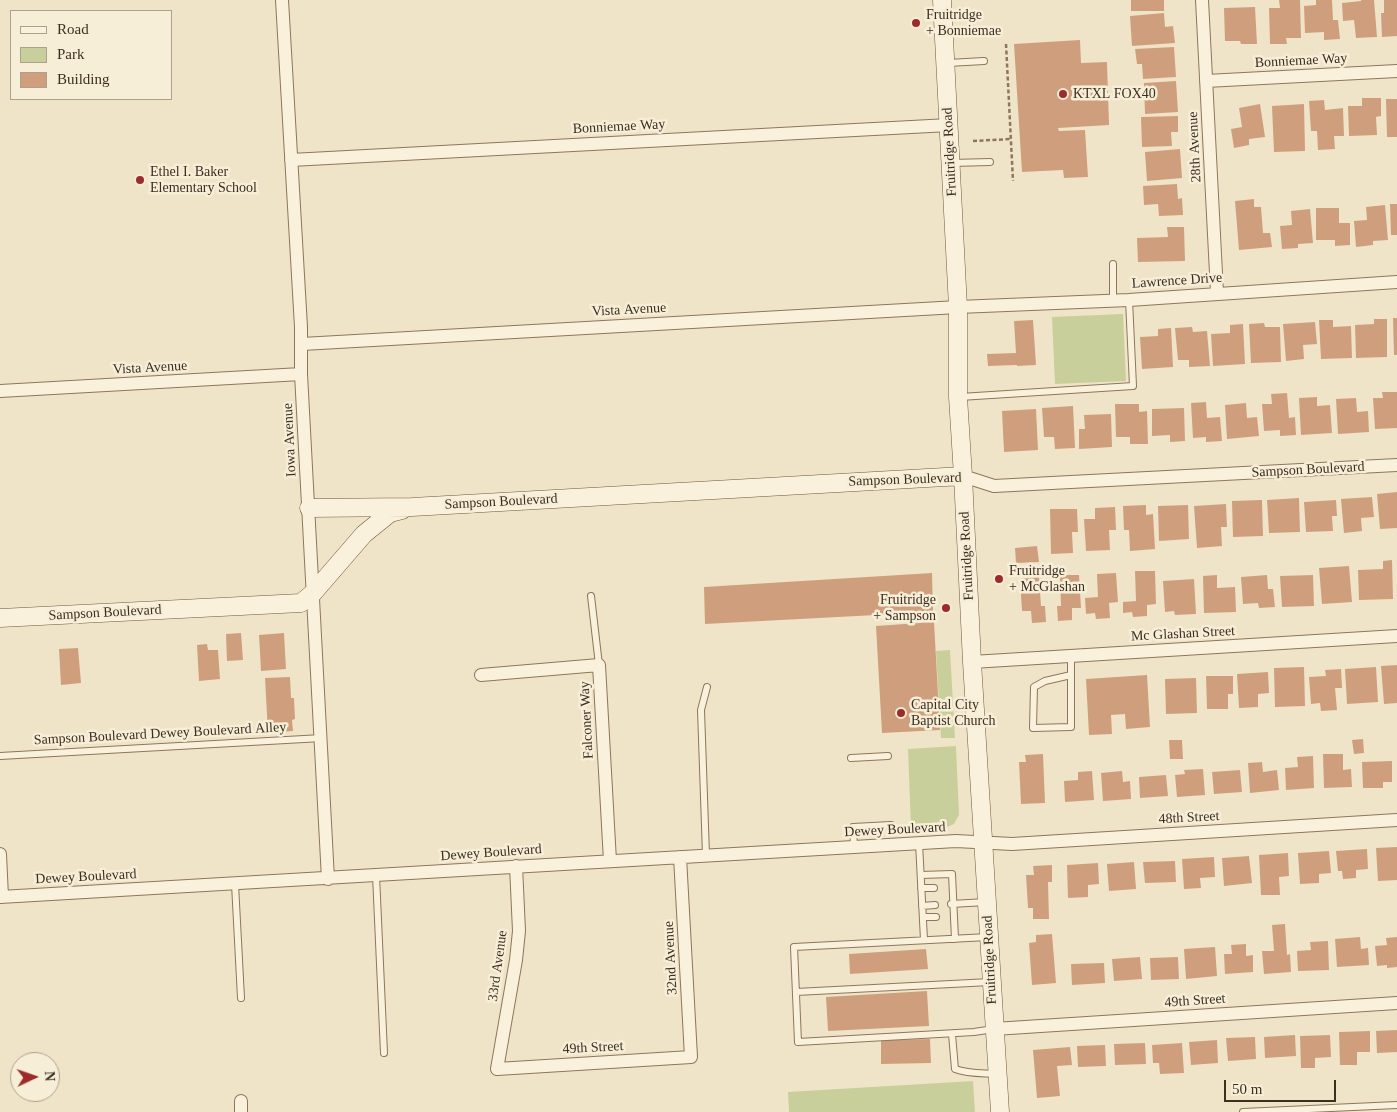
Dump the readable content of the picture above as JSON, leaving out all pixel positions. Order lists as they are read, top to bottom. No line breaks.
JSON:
{"streets":{"main road":["Fruitridge Road","Sampson Boulevard"],"street":["Bonniemae Way","28th Avenue","Lawrence Drive","Vista Avenue","Iowa Avenue","Mc Glashan Street","Falconer Way","48th Street","Dewey Boulevard","32nd Avenue","33rd Avenue","49th Street"],"lane":["Sampson Boulevard Dewey Boulevard Alley"]},"crossings":[["Bonniemae Way","28th Avenue"],["Bonniemae Way","Fruitridge Road"],["Bonniemae Way","Iowa Avenue"],["28th Avenue","Lawrence Drive"],["Fruitridge Road","Lawrence Drive"],["Fruitridge Road","Vista Avenue"],["Fruitridge Road","Sampson Boulevard"],["Fruitridge Road","Mc Glashan Street"],["Fruitridge Road","48th Street"],["Fruitridge Road","Dewey Boulevard"],["Fruitridge Road","49th Street"],["Lawrence Drive","Vista Avenue"],["Vista Avenue","Iowa Avenue"],["Iowa Avenue","Sampson Boulevard"],["Iowa Avenue","Sampson Boulevard Dewey Boulevard Alley"],["Iowa Avenue","Dewey Boulevard"],["Falconer Way","Dewey Boulevard"],["48th Street","Dewey Boulevard"],["Dewey Boulevard","32nd Avenue"],["Dewey Boulevard","33rd Avenue"],["32nd Avenue","49th Street"],["33rd Avenue","49th Street"]],"places":["Fruitridge + Bonniemae","KTXL FOX40","Ethel I. Baker Elementary School","Fruitridge + McGlashan","Fruitridge + Sampson","Capital City Baptist Church"],"legend":["Road","Park","Building"],"scale_bar":"50 m","north":"right"}
